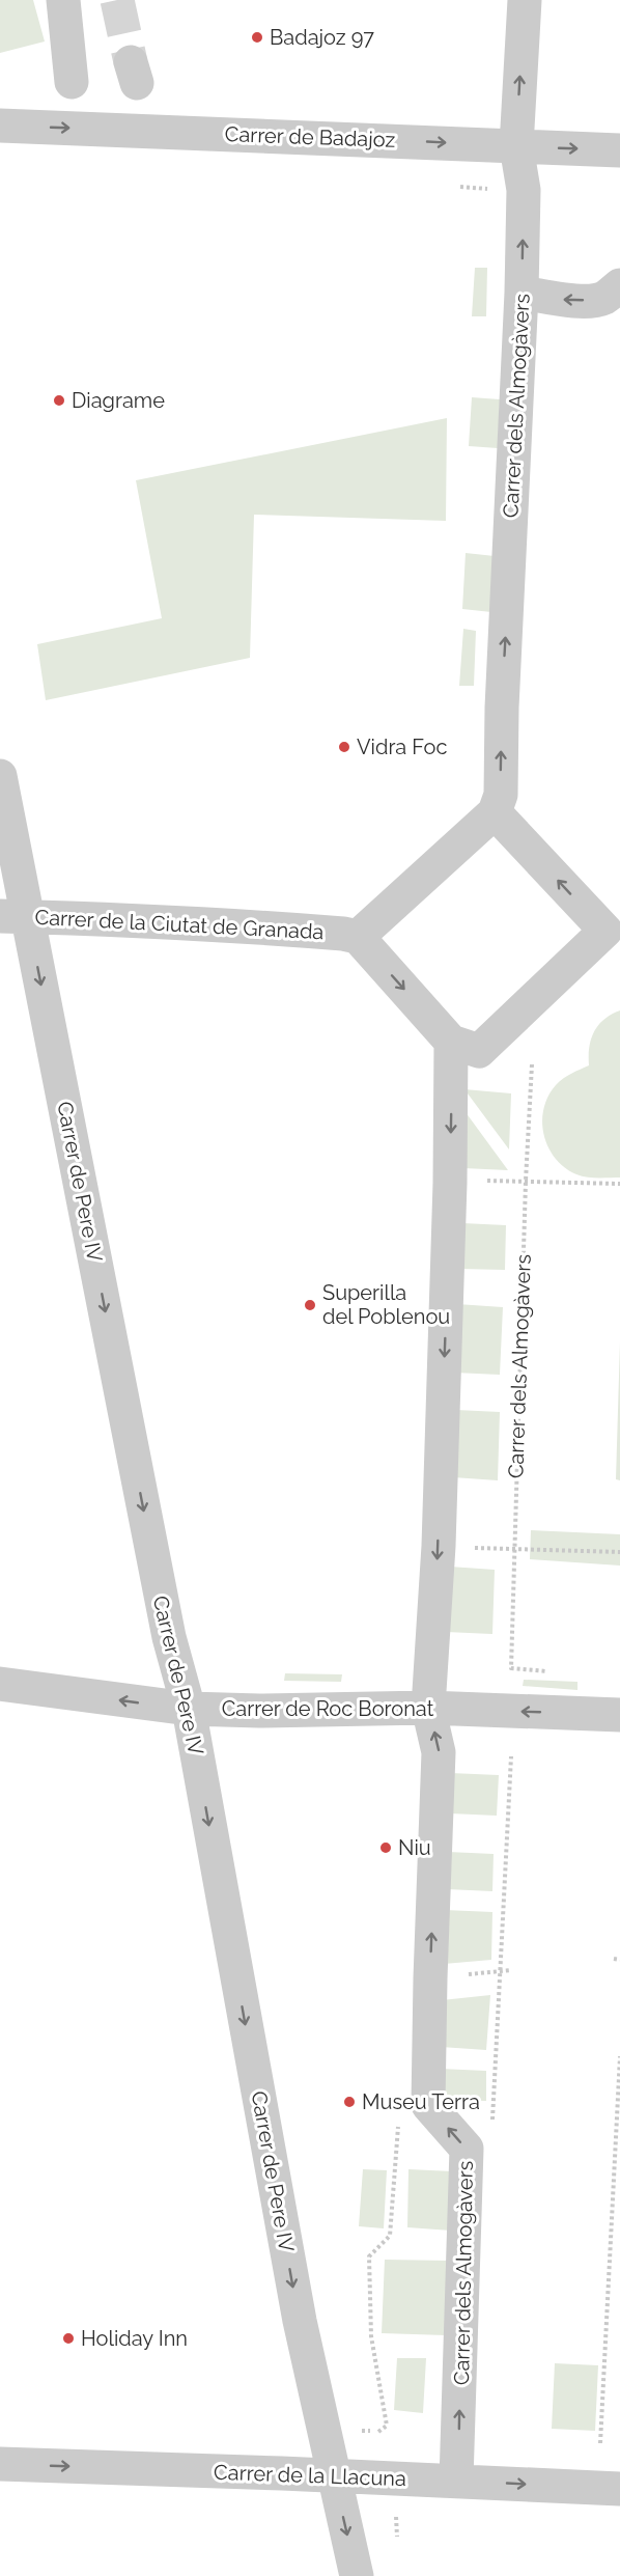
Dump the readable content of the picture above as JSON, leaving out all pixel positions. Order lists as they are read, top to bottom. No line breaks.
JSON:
{"streets":{"street":["Carrer de Badajoz","Carrer dels Almogàvers","Carrer de la Ciutat de Granada","Carrer de Pere IV","Carrer de Roc Boronat","Carrer de la Llacuna"]},"crossings":[["Carrer de Badajoz","Carrer dels Almogàvers"],["Carrer dels Almogàvers","Carrer de Roc Boronat"],["Carrer dels Almogàvers","Carrer de la Llacuna"],["Carrer de la Ciutat de Granada","Carrer de Pere IV"],["Carrer de Pere IV","Carrer de Roc Boronat"],["Carrer de Pere IV","Carrer de la Llacuna"]],"one_way":["Carrer de Badajoz","Carrer dels Almogàvers","Carrer de Pere IV","Carrer de Roc Boronat","Carrer de la Llacuna"],"places":["Badajoz 97","Diagrame","Vidra Foc","Superilla del Poblenou","Niu","Museu Terra","Holiday Inn"]}
